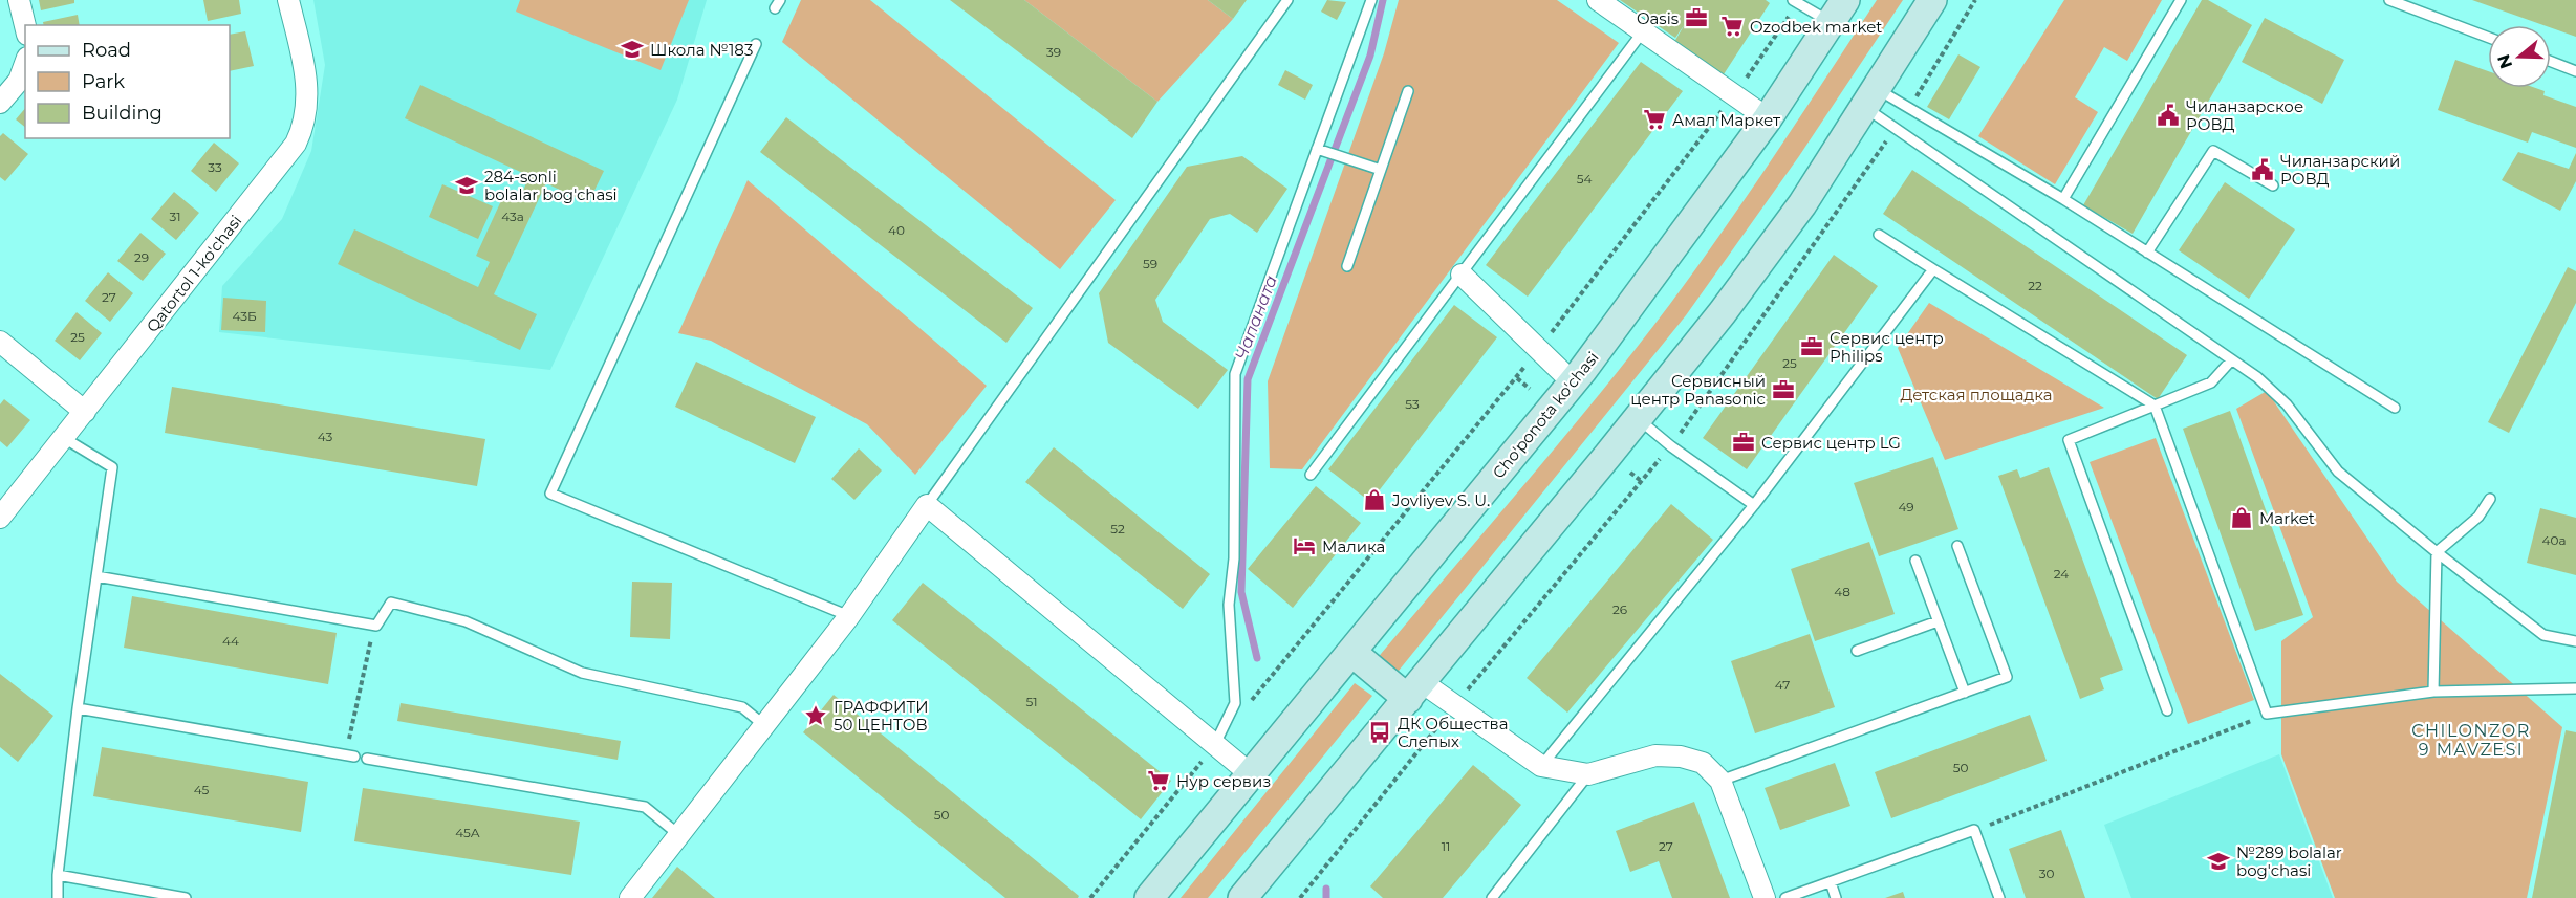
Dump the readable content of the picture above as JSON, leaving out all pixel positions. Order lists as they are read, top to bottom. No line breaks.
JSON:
{"streets":{"main road":["Cho'ponota ko'chasi"],"street":["Qatortol 1-ko'chasi"]},"districts":["CHILONZOR 9 MAVZESI"],"water":["Чапаната"],"parks":["Детская площадка"],"places":{"office":["Oasis","Сервис центр Philips","Сервисный центр Panasonic","Сервис центр LG"],"supermarket":["Ozodbek market","Амал Маркет","Нур сервиз"],"school or university":["Школа №183","284-sonli bolalar bog'chasi","№289 bolalar bog'chasi"],"public building":["Чиланзарское РОВД","Чиланзарский РОВД"],"shop":["Jovliyev S. U.","Market"],"hotel":["Малика"],"place":["ГРАФФИТИ 50 ЦЕНТОВ"],"bus stop":["ДК Общества Слепых"]},"house_numbers":["39","33","54","31","43a","40","29","59","22","27","43Б","25","25","53","43","49","52","40а","24","48","26","44","47","51","50","45","50","45А","11","27","30"],"legend":["Road","Park","Building"],"north":"left"}
